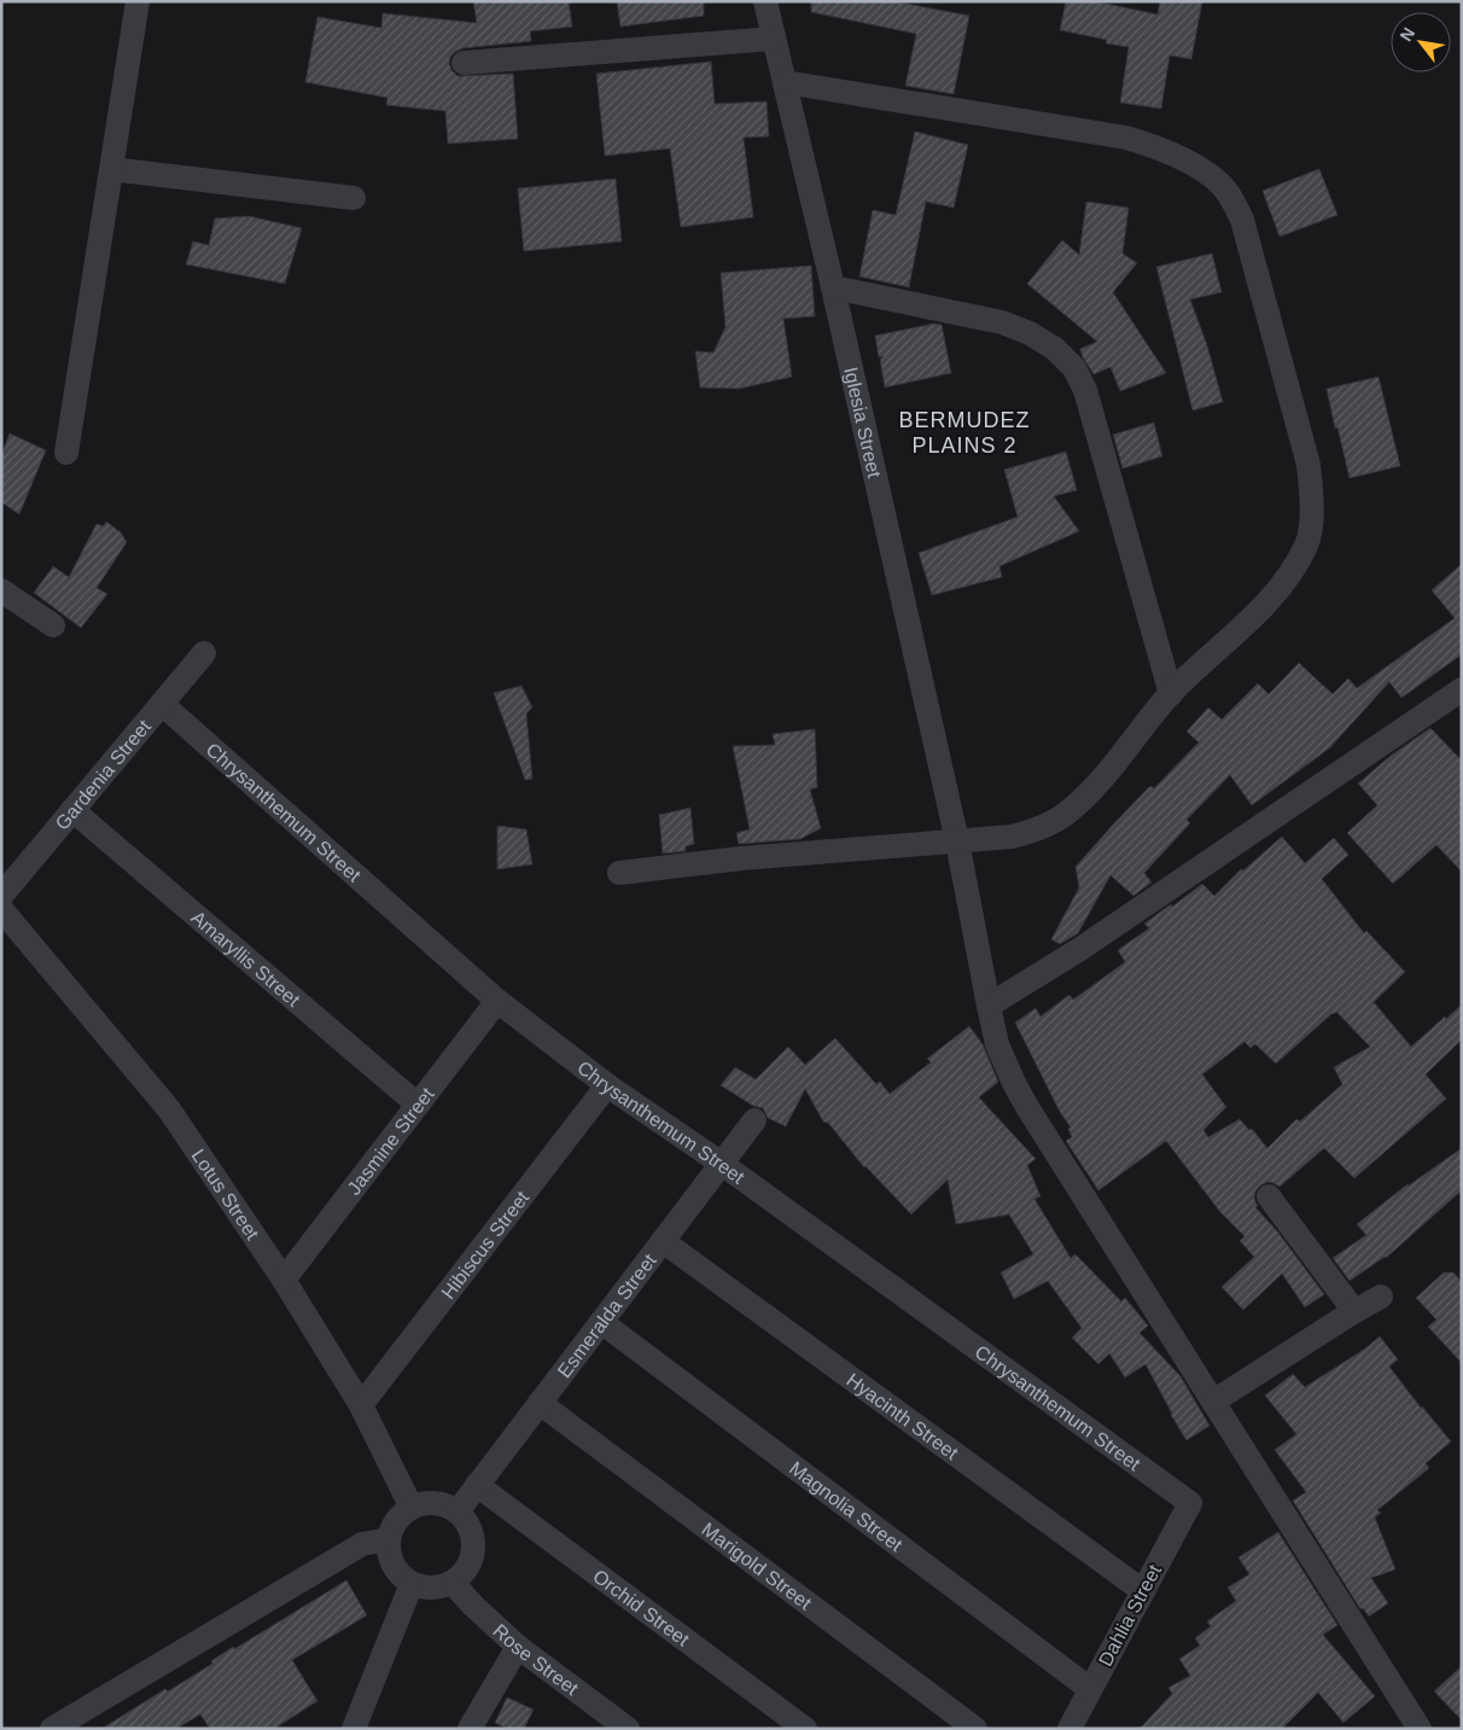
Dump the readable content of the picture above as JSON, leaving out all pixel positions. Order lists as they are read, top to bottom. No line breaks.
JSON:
{"streets":{"street":["Iglesia Street","Gardenia Street","Chrysanthemum Street","Amaryllis Street","Jasmine Street","Lotus Street","Hibiscus Street","Esmeralda Street","Hyacinth Street","Magnolia Street","Marigold Street","Orchid Street","Dahlia Street","Rose Street"]},"crossings":[["Gardenia Street","Chrysanthemum Street"],["Gardenia Street","Amaryllis Street"],["Chrysanthemum Street","Jasmine Street"],["Chrysanthemum Street","Hibiscus Street"],["Chrysanthemum Street","Esmeralda Street"],["Chrysanthemum Street","Dahlia Street"],["Amaryllis Street","Jasmine Street"],["Jasmine Street","Lotus Street"],["Lotus Street","Hibiscus Street"],["Lotus Street","Esmeralda Street"],["Lotus Street","Rose Street"],["Esmeralda Street","Hyacinth Street"],["Esmeralda Street","Magnolia Street"],["Esmeralda Street","Marigold Street"],["Esmeralda Street","Orchid Street"],["Esmeralda Street","Rose Street"],["Hyacinth Street","Dahlia Street"],["Magnolia Street","Dahlia Street"]],"districts":["BERMUDEZ PLAINS 2"],"north":"top left"}
